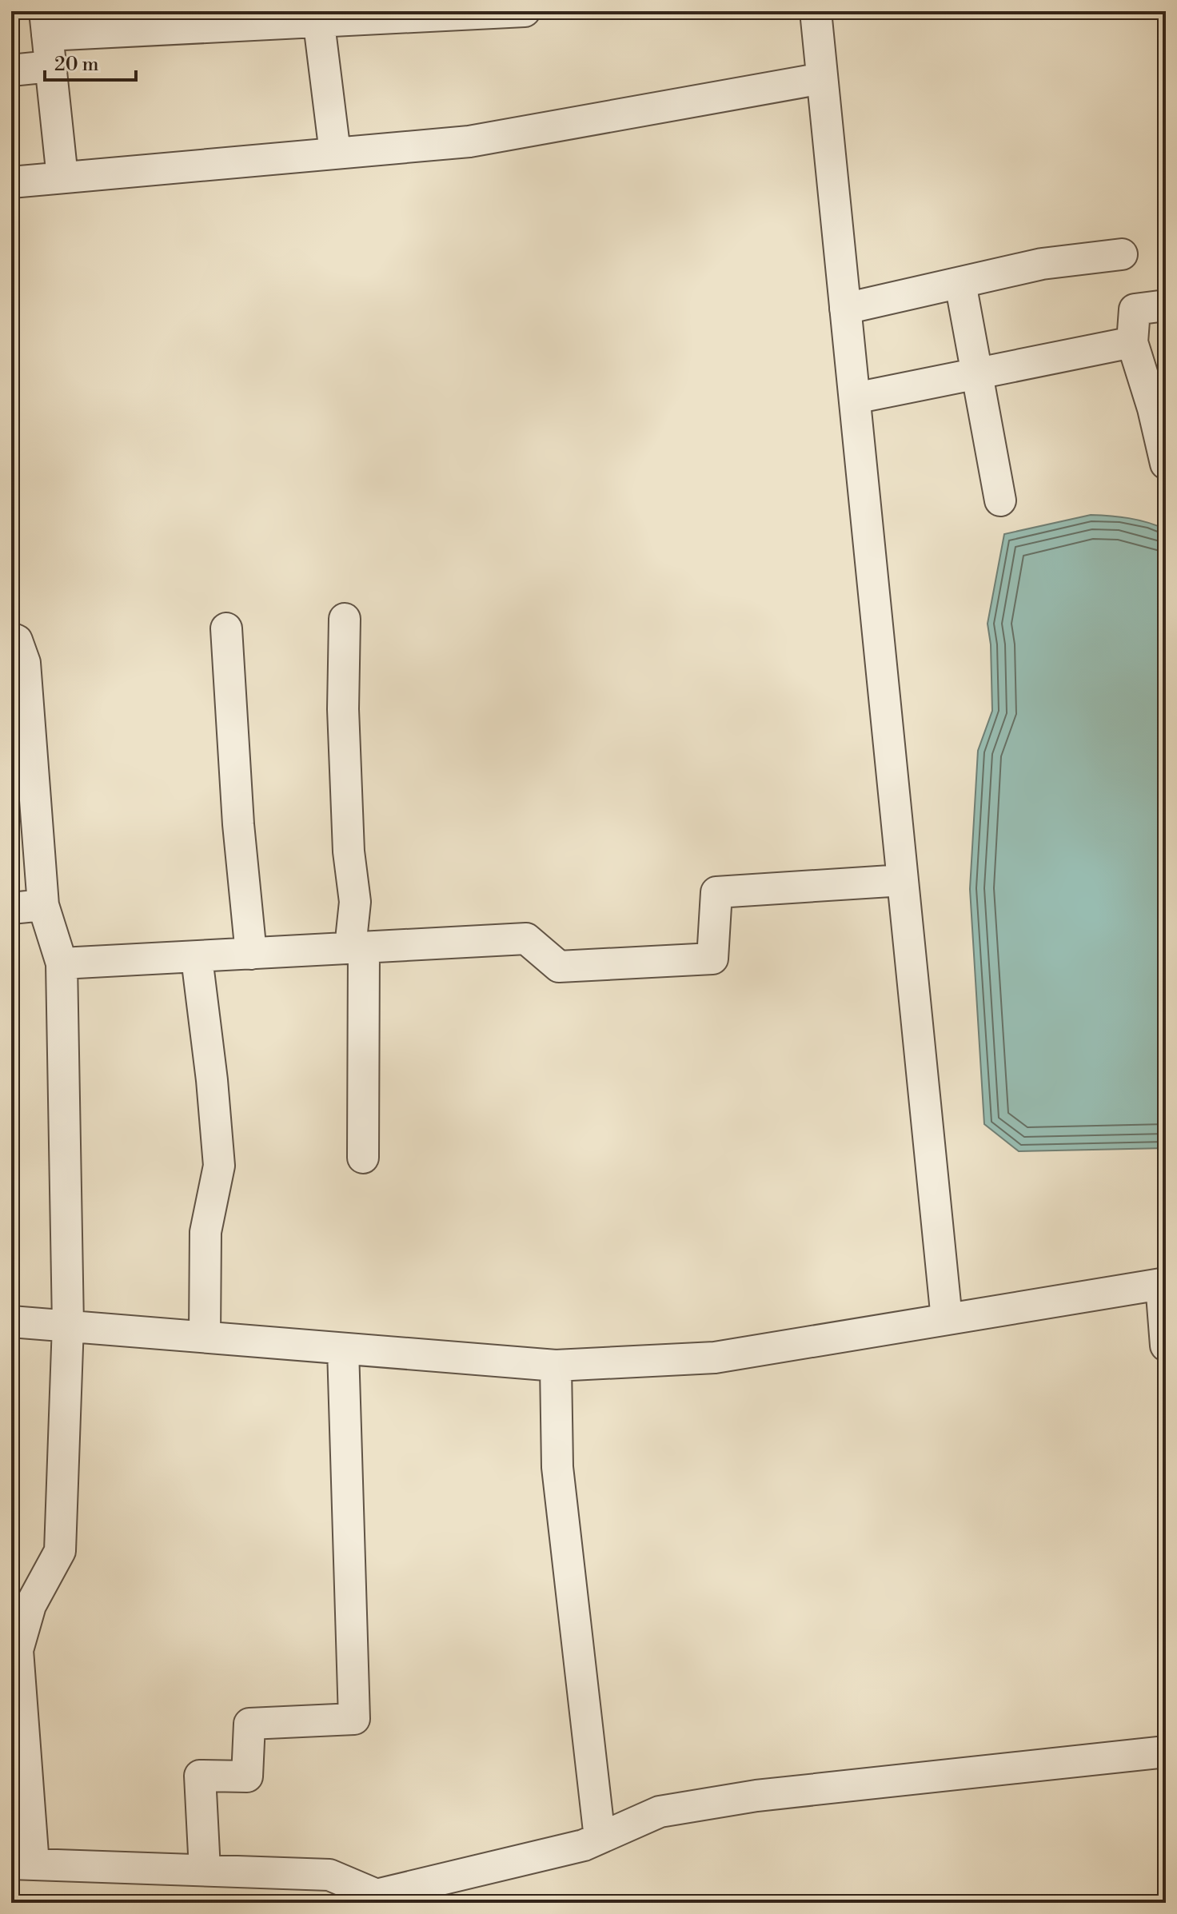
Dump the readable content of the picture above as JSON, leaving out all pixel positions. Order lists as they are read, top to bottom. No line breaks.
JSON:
{"scale_bar":"20 m"}
